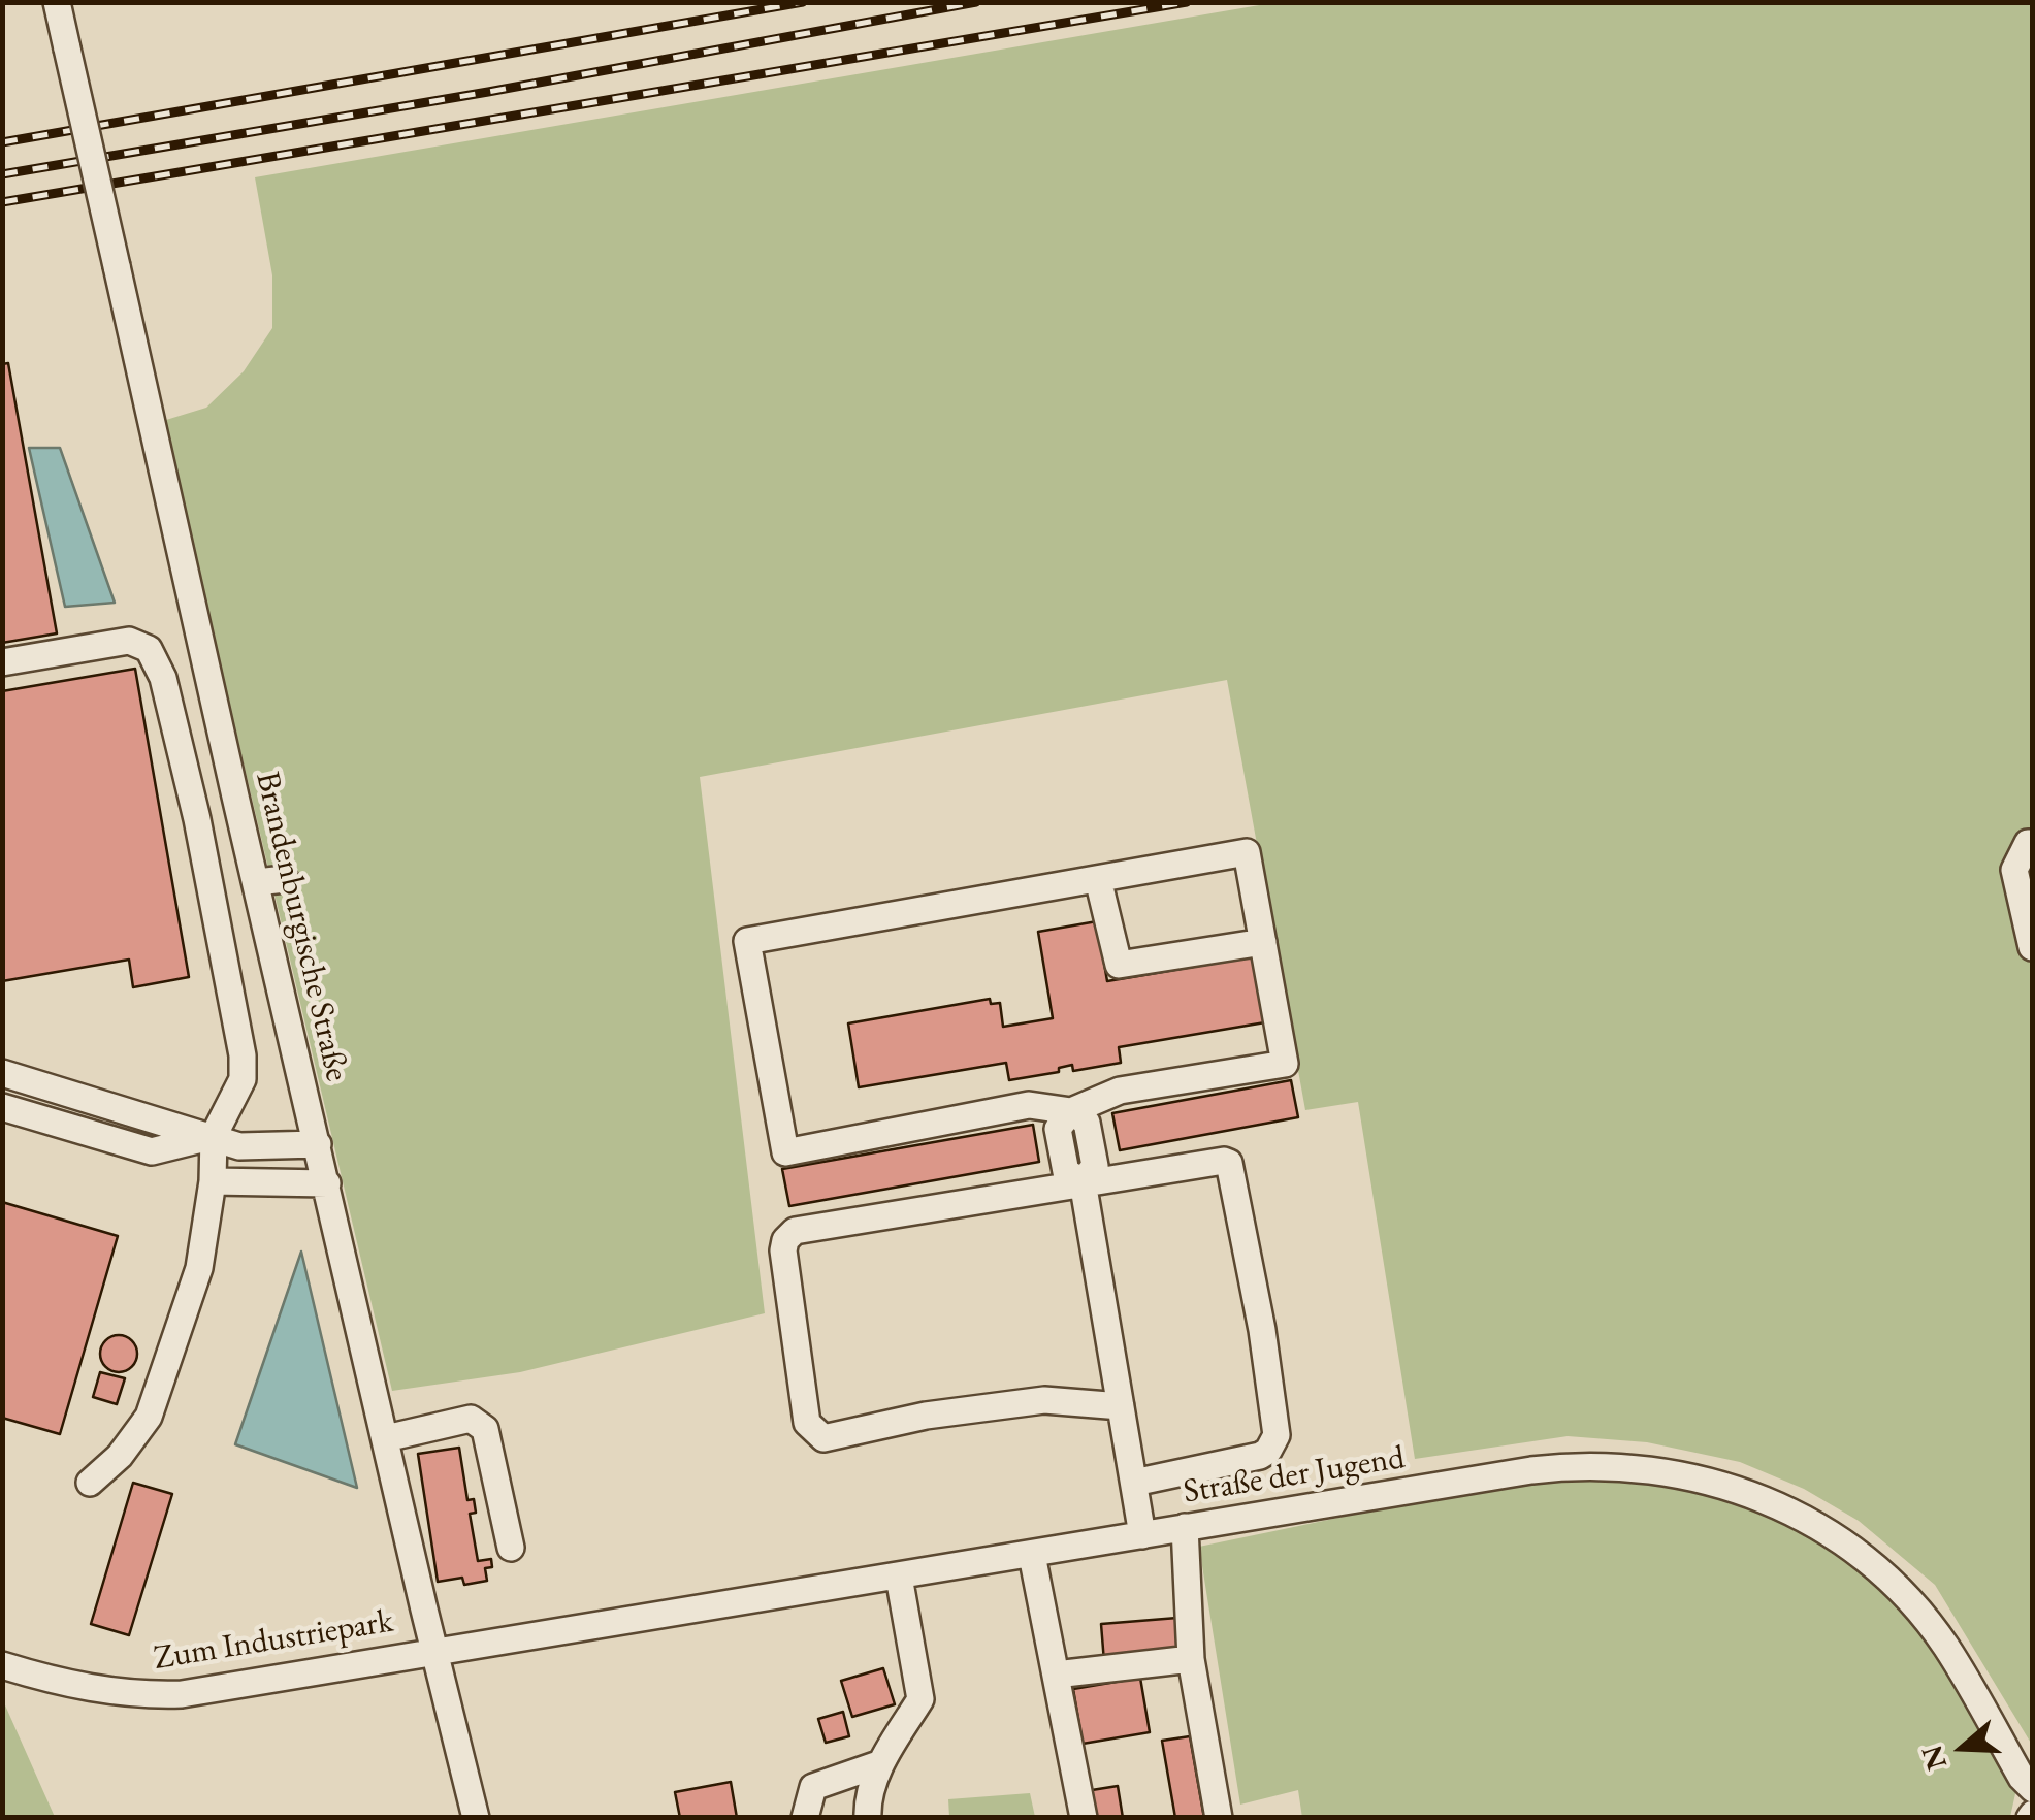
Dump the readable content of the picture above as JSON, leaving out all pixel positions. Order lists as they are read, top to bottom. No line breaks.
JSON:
{"streets":{"street":["Brandenburgische Straße","Straße der Jugend","Zum Industriepark"]},"crossings":[["Brandenburgische Straße","Straße der Jugend"],["Brandenburgische Straße","Zum Industriepark"],["Straße der Jugend","Zum Industriepark"]],"north":"left"}
